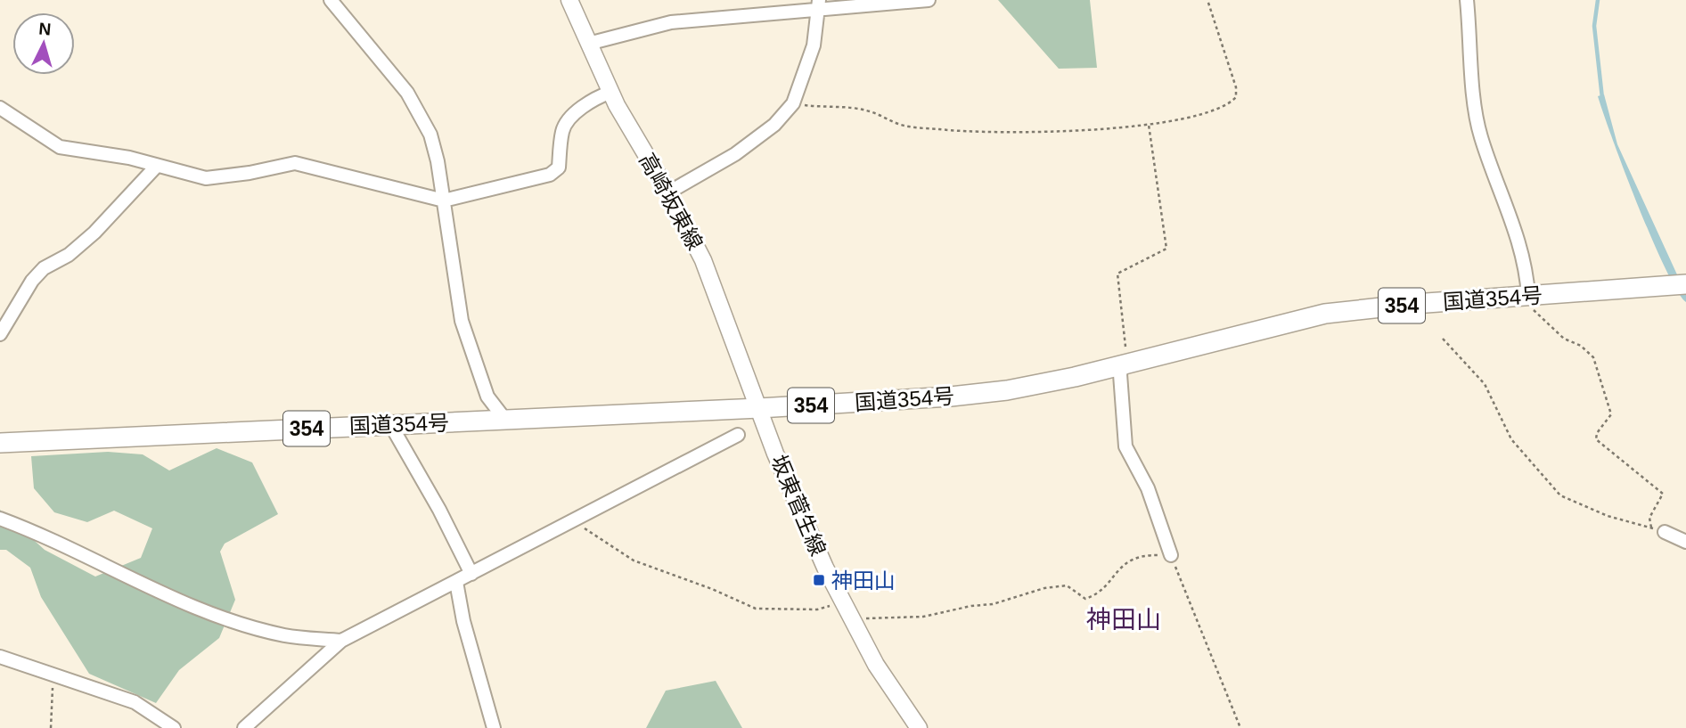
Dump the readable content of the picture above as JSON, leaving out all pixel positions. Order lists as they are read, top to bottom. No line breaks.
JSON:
{"streets":{"highway":["国道354号","354"],"main road":["高崎坂東線","坂東菅生線"]},"crossings":[["高崎坂東線","国道354号"],["高崎坂東線","坂東菅生線"],["国道354号","坂東菅生線"]],"districts":["神田山"],"places":{"transit":["神田山"]},"north":"top"}
